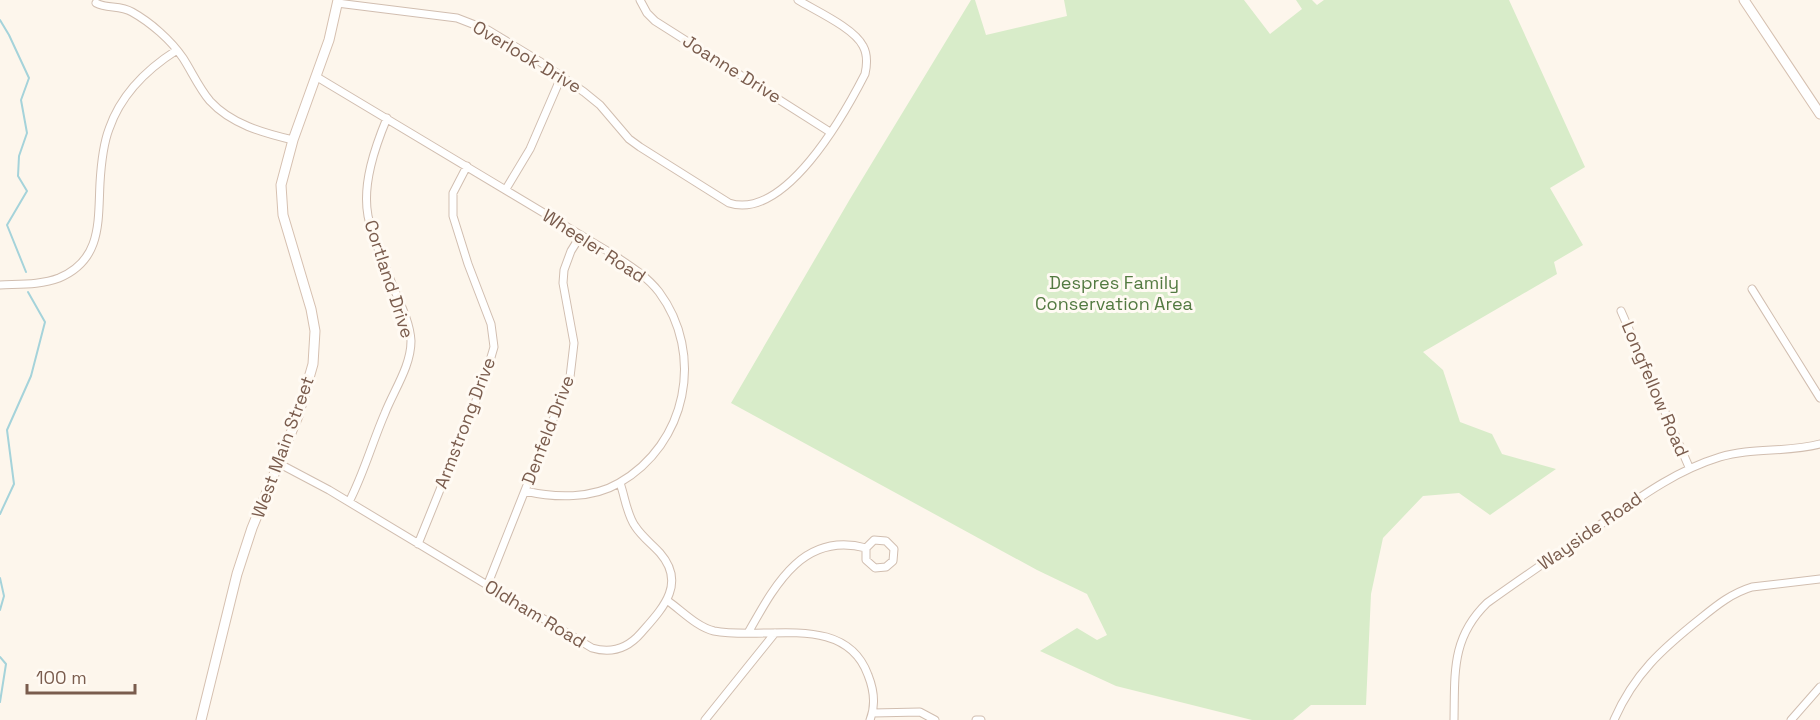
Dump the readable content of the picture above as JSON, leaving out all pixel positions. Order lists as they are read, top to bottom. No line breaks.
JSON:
{"streets":{"street":["Overlook Drive","Joanne Drive","Wheeler Road","Cortland Drive","Longfellow Road","Armstrong Drive","Denfeld Drive","West Main Street","Wayside Road","Oldham Road"]},"crossings":[["Overlook Drive","Joanne Drive"],["Overlook Drive","West Main Street"],["Wheeler Road","Cortland Drive"],["Wheeler Road","Armstrong Drive"],["Wheeler Road","Denfeld Drive"],["Wheeler Road","West Main Street"],["Cortland Drive","Oldham Road"],["Longfellow Road","Wayside Road"],["Armstrong Drive","Oldham Road"],["Denfeld Drive","Oldham Road"],["West Main Street","Oldham Road"]],"parks":["Despres Family Conservation Area"],"scale_bar":"100 m"}
